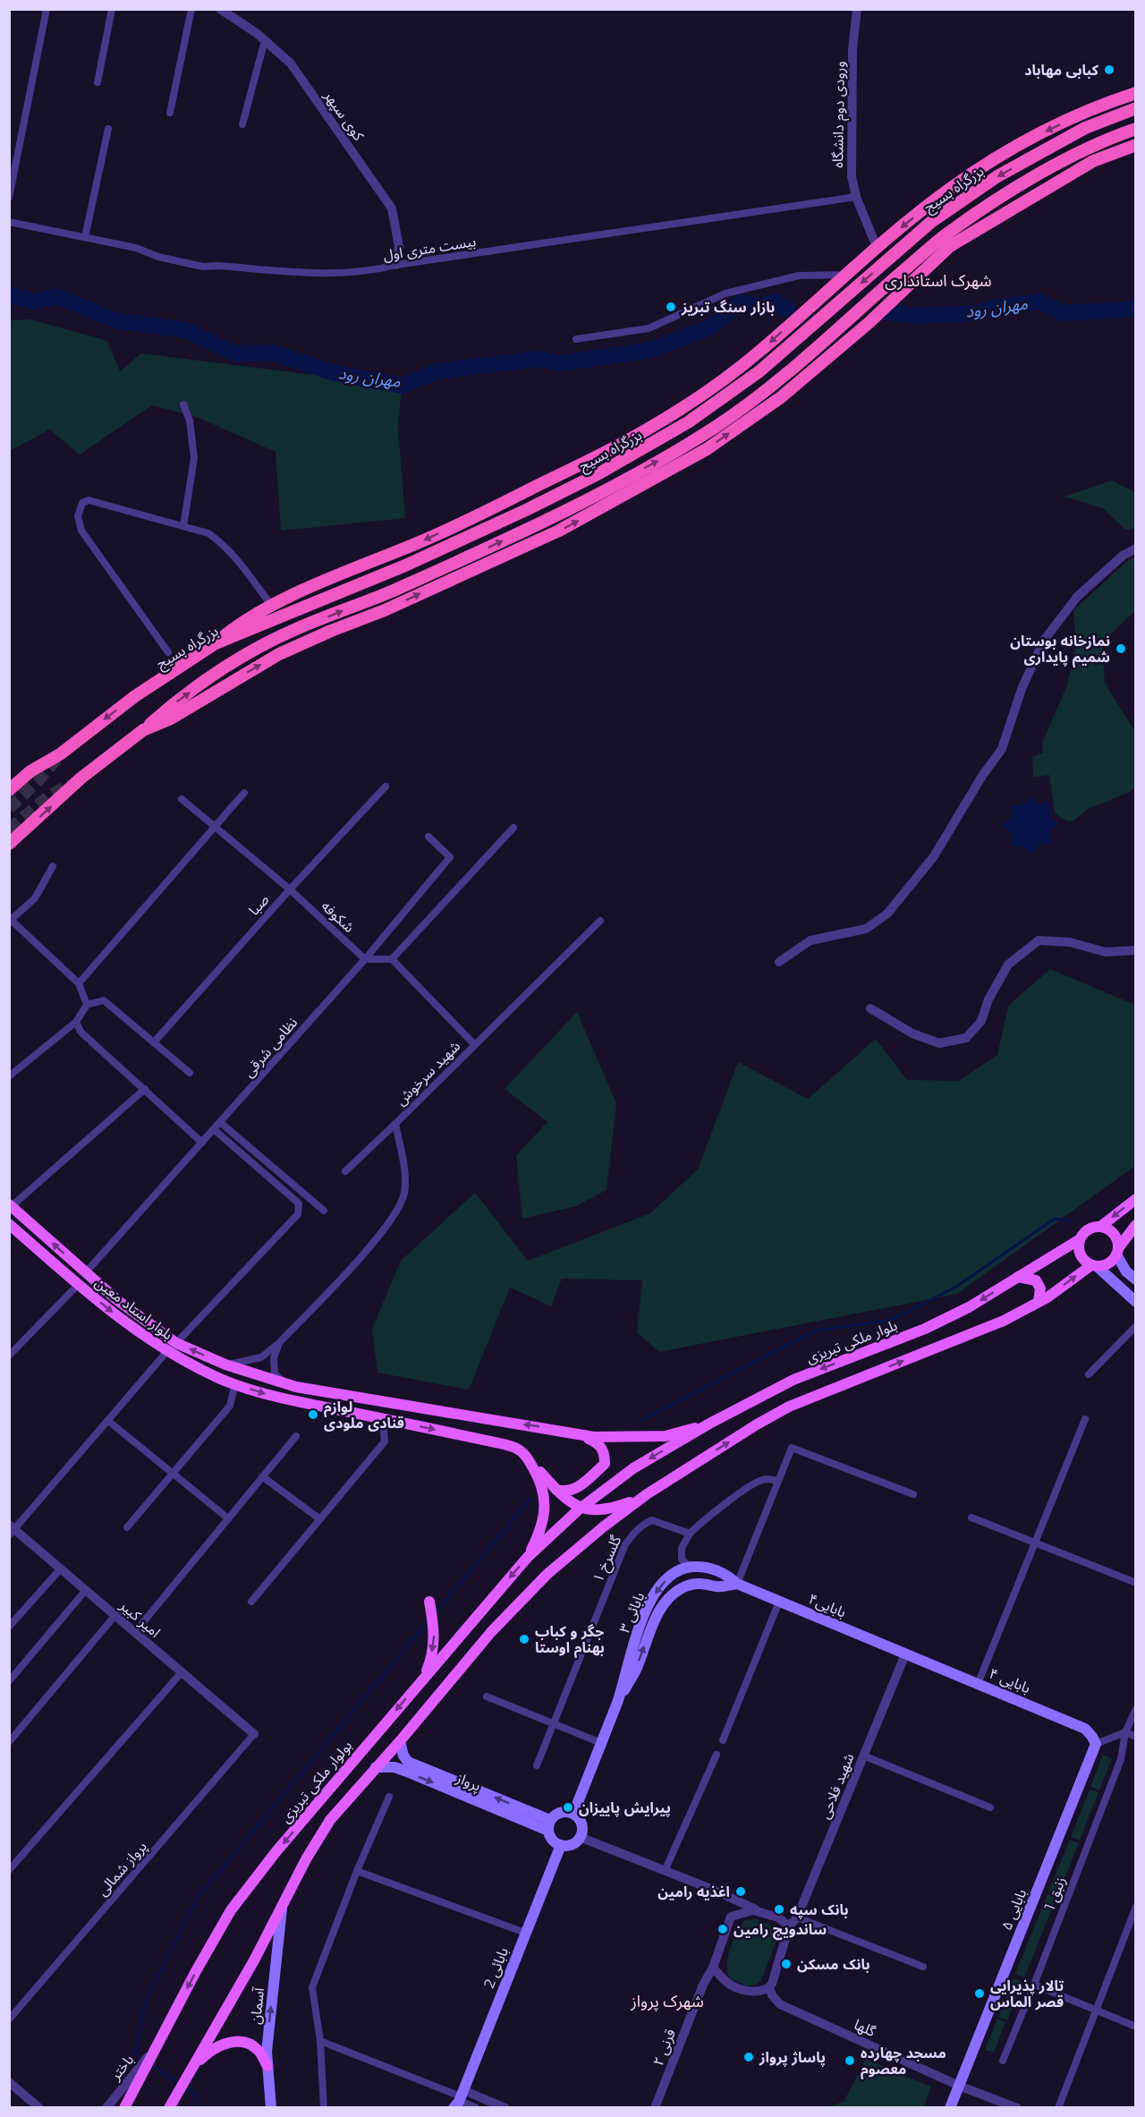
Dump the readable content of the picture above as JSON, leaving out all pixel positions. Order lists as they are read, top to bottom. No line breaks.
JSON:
{"streets":{"highway":["بزرگراه بسیج"],"main road":["بلوار استاد معین","بلوار ملکى تبریزى","بابایی۴","بابائی ۳","بابایی ۴","بولوار ملکی تبریزی","پرواز","۵ بابایی","بابائی 2","آسمان"],"street":["ورودی دوم دانشگاه","کوی سپهر","بیست متری اول","صبا","شکوفه","نظامی شرقی","شهید سرخوش","گلسرخ ۱","امیر کبیر","شهید فلاحی","پرواز شمالی","زنبق 1","گلها","قرنی ۲","باختر"]},"crossings":[["ورودی دوم دانشگاه","بیست متری اول"],["کوی سپهر","بیست متری اول"],["صبا","شکوفه"],["شکوفه","نظامی شرقی"],["نظامی شرقی","بلوار استاد معین"],["شهید سرخوش","بلوار استاد معین"],["بلوار استاد معین","بلوار ملکى تبریزى"],["بلوار ملکى تبریزى","بولوار ملکی تبریزی"],["بابایی۴","بابائی ۳"],["بابایی۴","بابایی ۴"],["بابایی۴","شهید فلاحی"],["بابائی ۳","پرواز"],["بابائی ۳","بابائی 2"],["امیر کبیر","پرواز شمالی"],["بابایی ۴","شهید فلاحی"],["بابایی ۴","۵ بابایی"],["بولوار ملکی تبریزی","باختر"],["پرواز","بابائی 2"],["شهید فلاحی","گلها"],["شهید فلاحی","قرنی ۲"],["۵ بابایی","گلها"],["گلها","قرنی ۲"]],"districts":["شهرک استانداری","شهرک پرواز"],"water":["مهران رود"],"places":["کبابی مهاباد","بازار سنگ تبریز","نمازخانه بوستان شمیم پایداری","لوازم قنادی ملودی","جگر و کباب بهنام اوستا","پیرایش پاییزان","اغذیه رامین","بانک سپه","ساندویچ رامین","بانک مسکن","تالار پذیرایی قصر الماس","پاساژ پرواز","مسجد چهارده معصوم"]}
